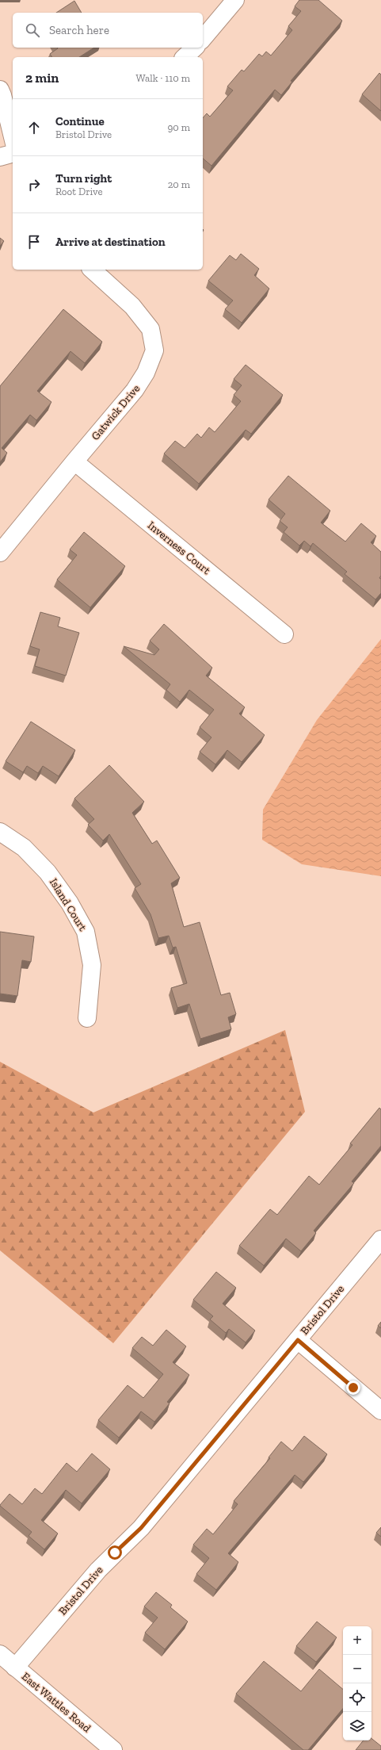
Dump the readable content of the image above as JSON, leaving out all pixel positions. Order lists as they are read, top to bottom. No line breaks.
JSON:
{"streets":{"street":["Gatwick Drive","Inverness Court","Island Court","Bristol Drive","East Wattles Road"]},"crossings":[["Gatwick Drive","Inverness Court"],["Bristol Drive","East Wattles Road"]],"page":{"search":"Search here","heading":["2 min","Walk · 110 m"],"list":[["Continue","Bristol Drive","90 m"],["Turn right","Root Drive","20 m"],"Arrive at destination"],"map_buttons":["+","−"]}}
